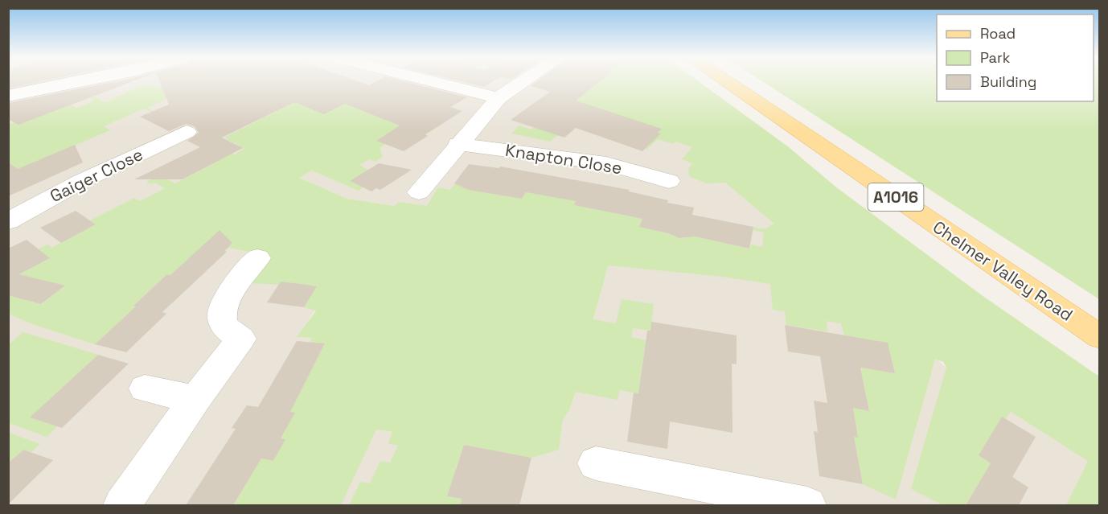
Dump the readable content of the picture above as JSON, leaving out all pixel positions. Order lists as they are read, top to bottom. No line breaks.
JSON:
{"streets":{"main road":["A1016","Chelmer Valley Road"],"street":["Knapton Close","Gaiger Close"]},"legend":["Road","Park","Building"]}
